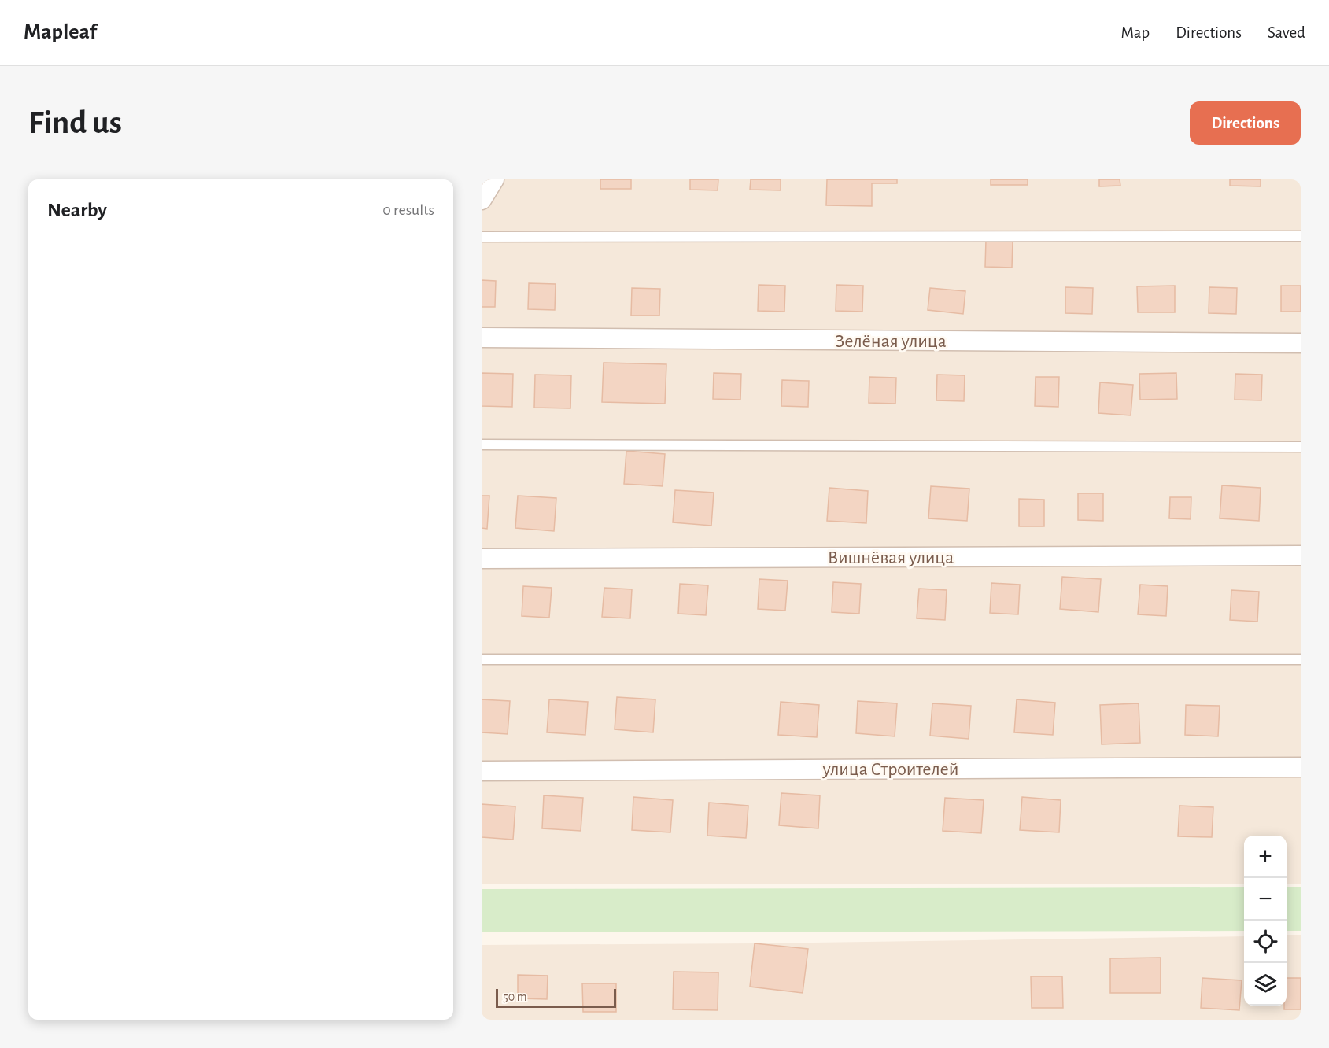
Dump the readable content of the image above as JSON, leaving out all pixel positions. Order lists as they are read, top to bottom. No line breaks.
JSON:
{"streets":{"street":["Зелёная улица","Вишнёвая улица","улица Строителей"]},"scale_bar":"50 m","page":{"header":"Mapleaf","nav":["Map","Directions","Saved"],"buttons":"Directions","title":"Find us","heading":["Nearby","0 results"],"map_buttons":["+","−"],"scale":"50 m"}}
